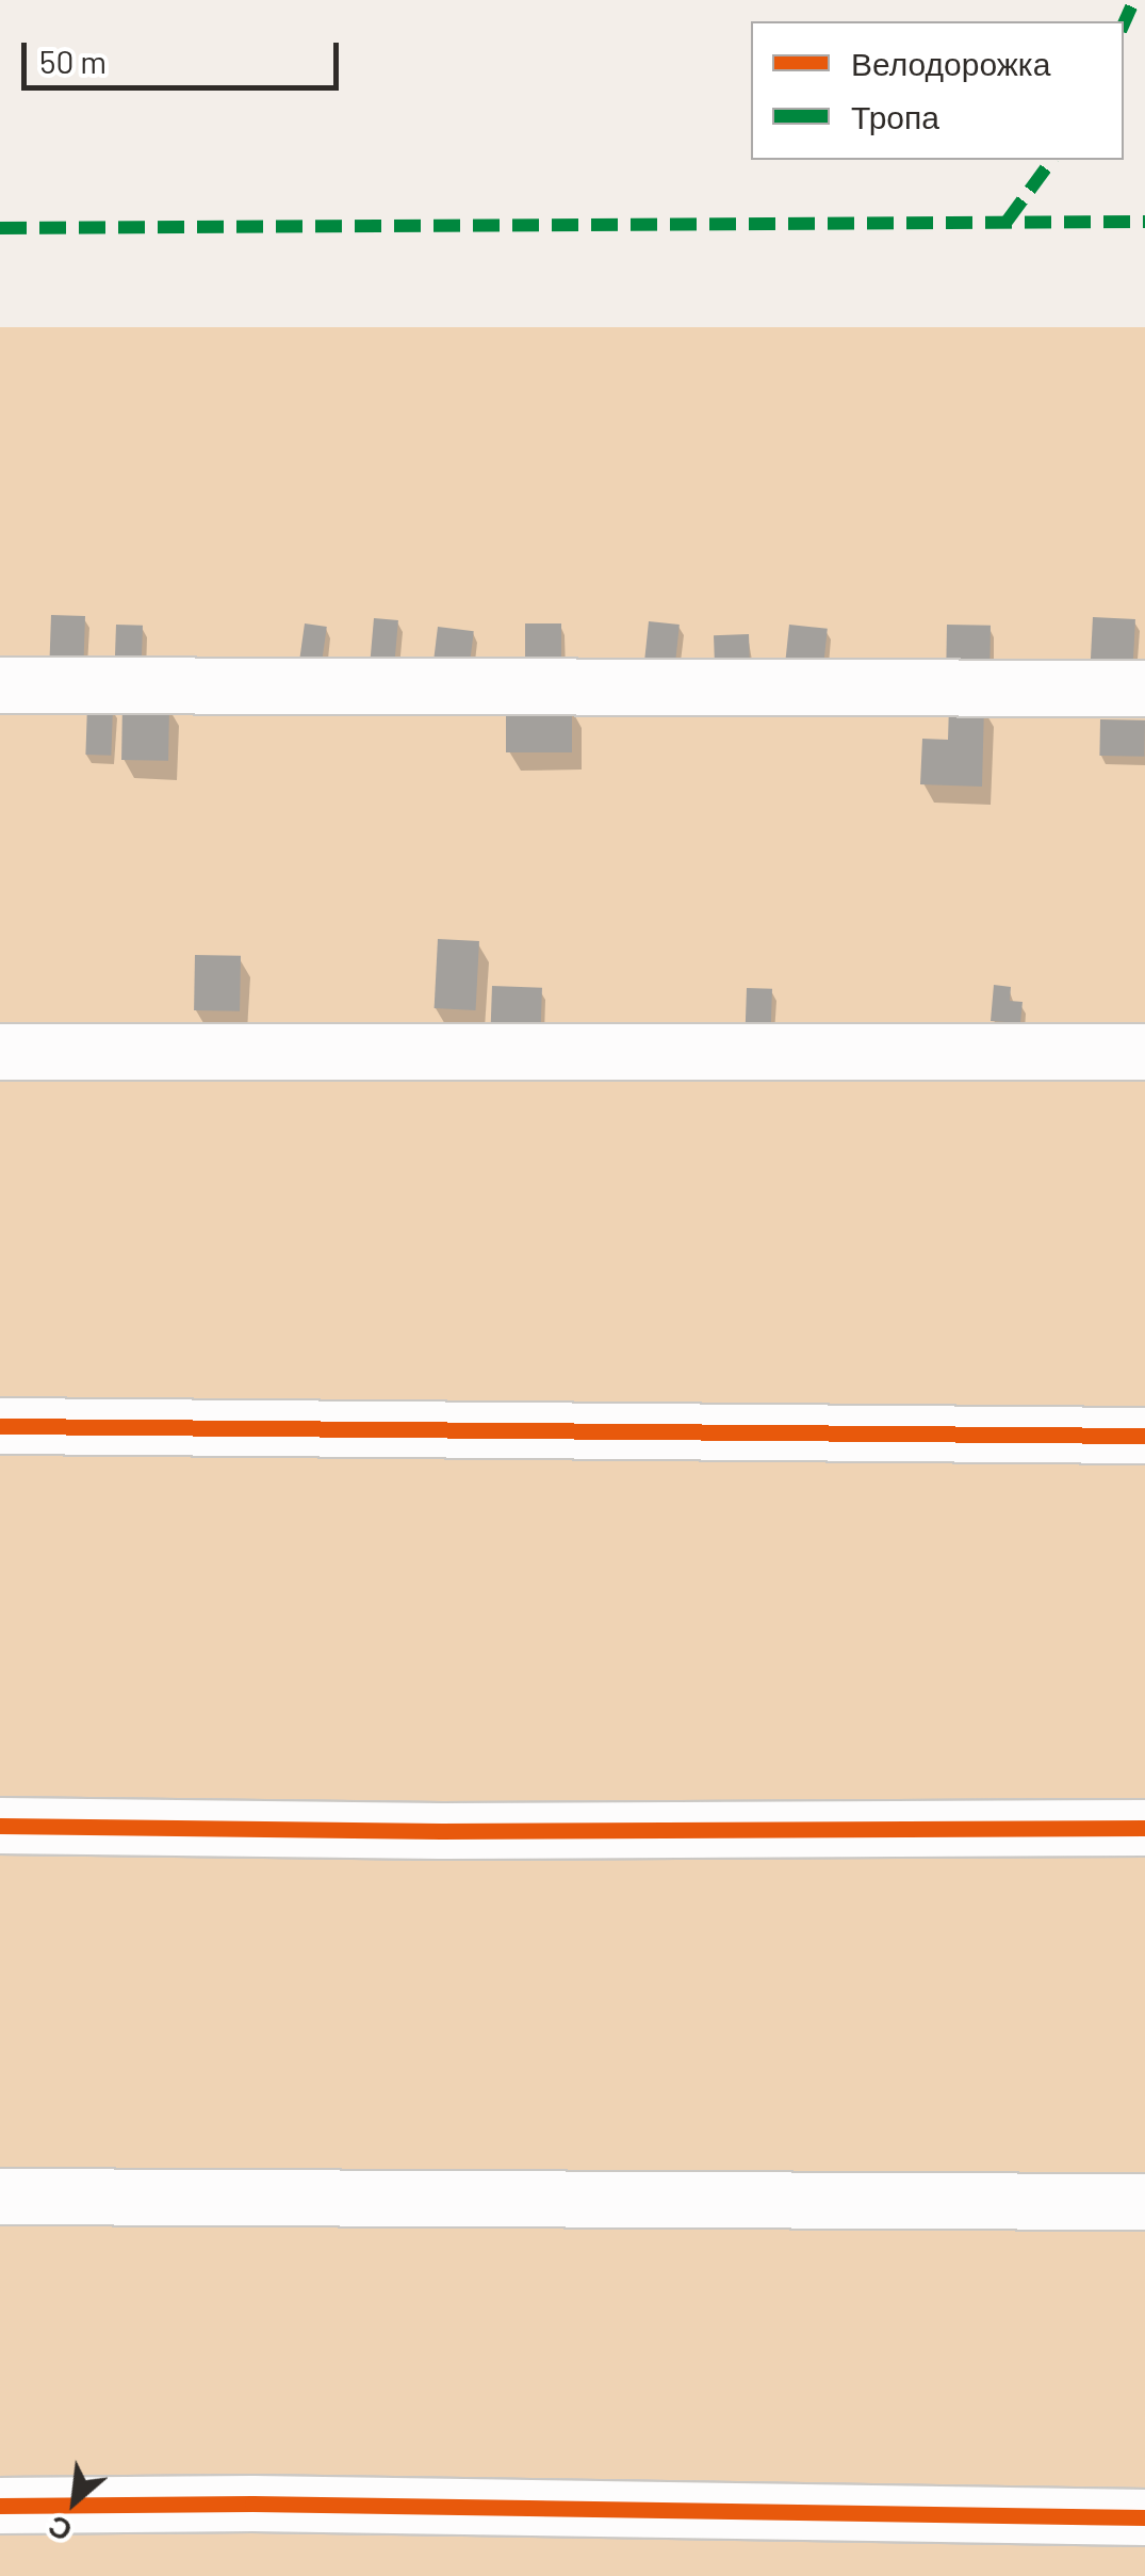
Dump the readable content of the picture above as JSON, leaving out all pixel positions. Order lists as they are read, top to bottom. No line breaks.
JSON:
{"legend":["Велодорожка","Тропа"],"scale_bar":"50 m","north":"bottom left"}
